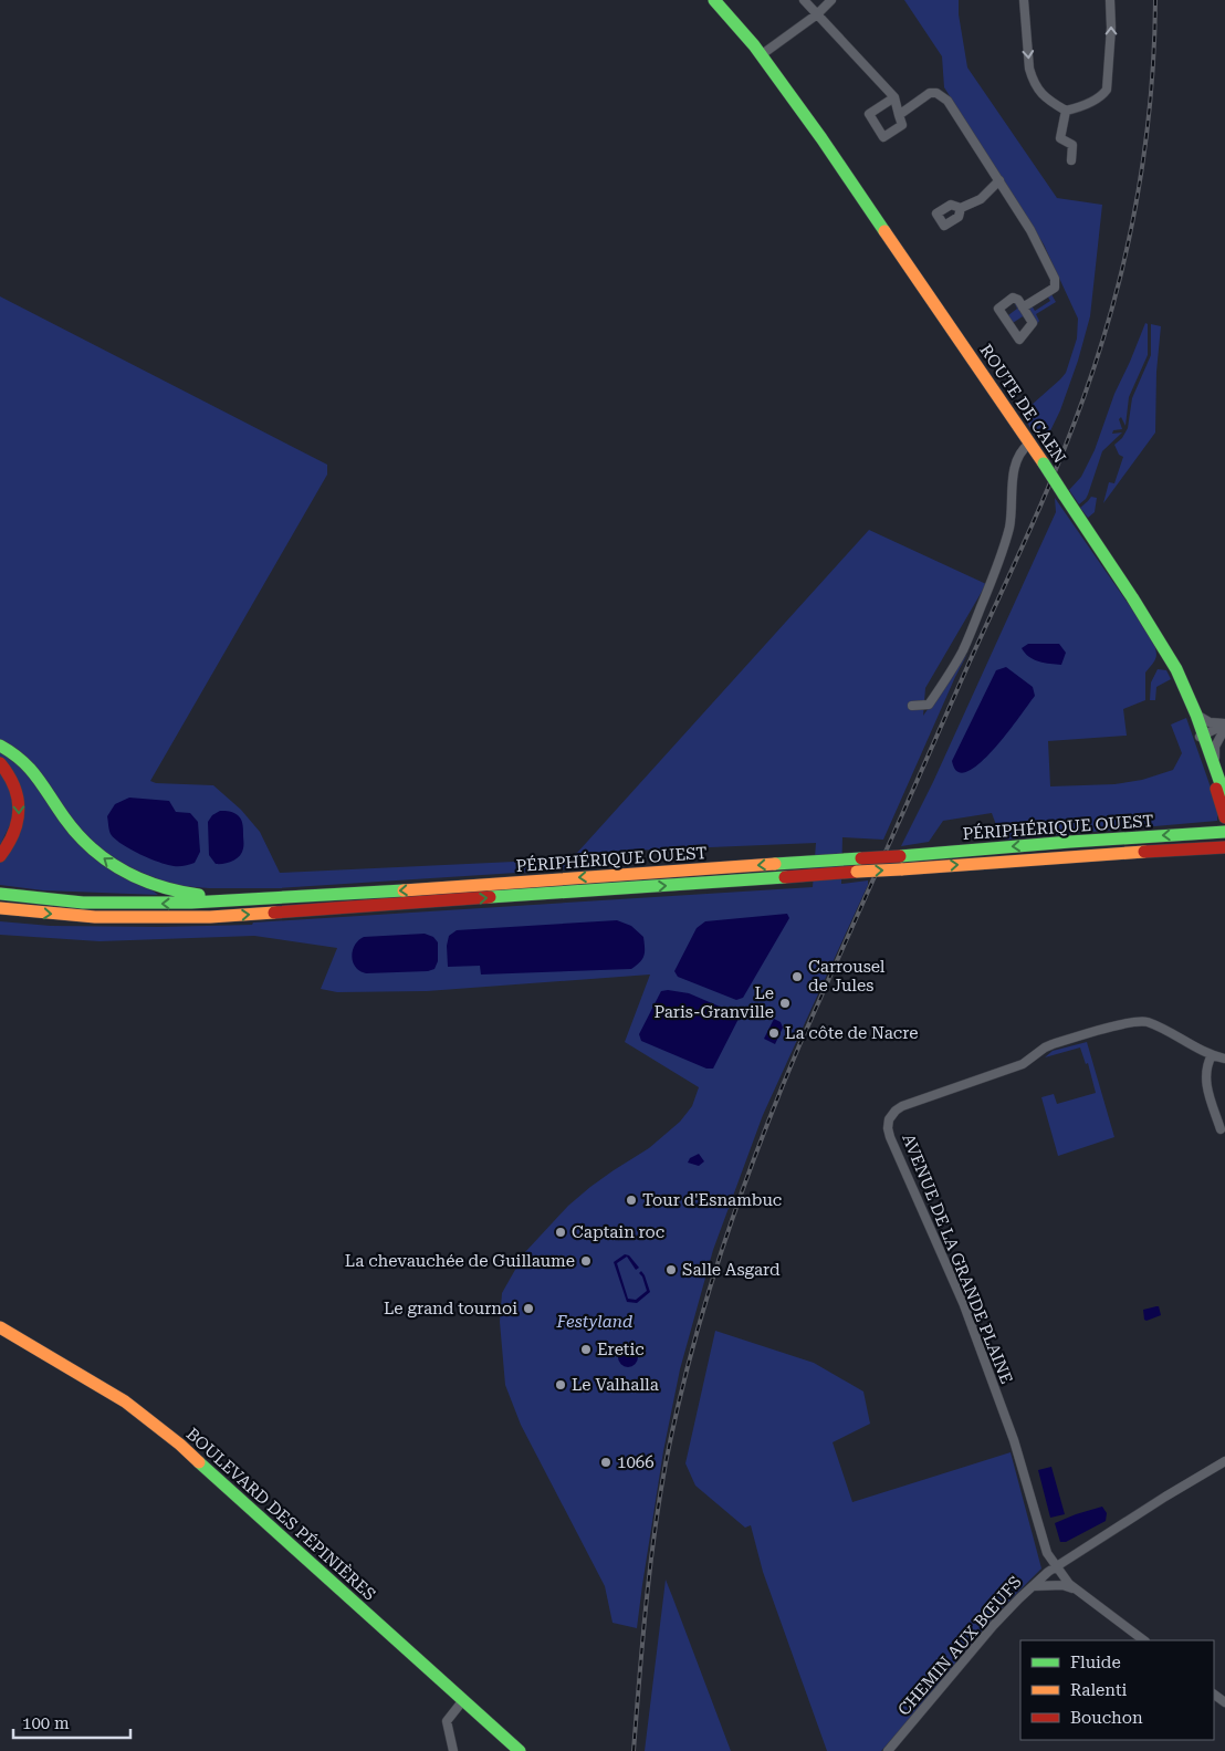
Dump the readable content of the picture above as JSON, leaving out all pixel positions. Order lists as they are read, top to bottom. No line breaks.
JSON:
{"streets":{"main road":["ROUTE DE CAEN","PÉRIPHÉRIQUE OUEST","BOULEVARD DES PÉPINIÈRES"],"street":["AVENUE DE LA GRANDE PLAINE","CHEMIN AUX BŒUFS"]},"crossings":[["AVENUE DE LA GRANDE PLAINE","CHEMIN AUX BŒUFS"]],"parks":["Festyland"],"places":["Carrousel de Jules","Le Paris-Granville","La côte de Nacre","Tour d'Esnambuc","Captain roc","La chevauchée de Guillaume","Salle Asgard","Le grand tournoi","Eretic","Le Valhalla","1066"],"legend":["Fluide","Ralenti","Bouchon"],"scale_bar":"100 m"}
